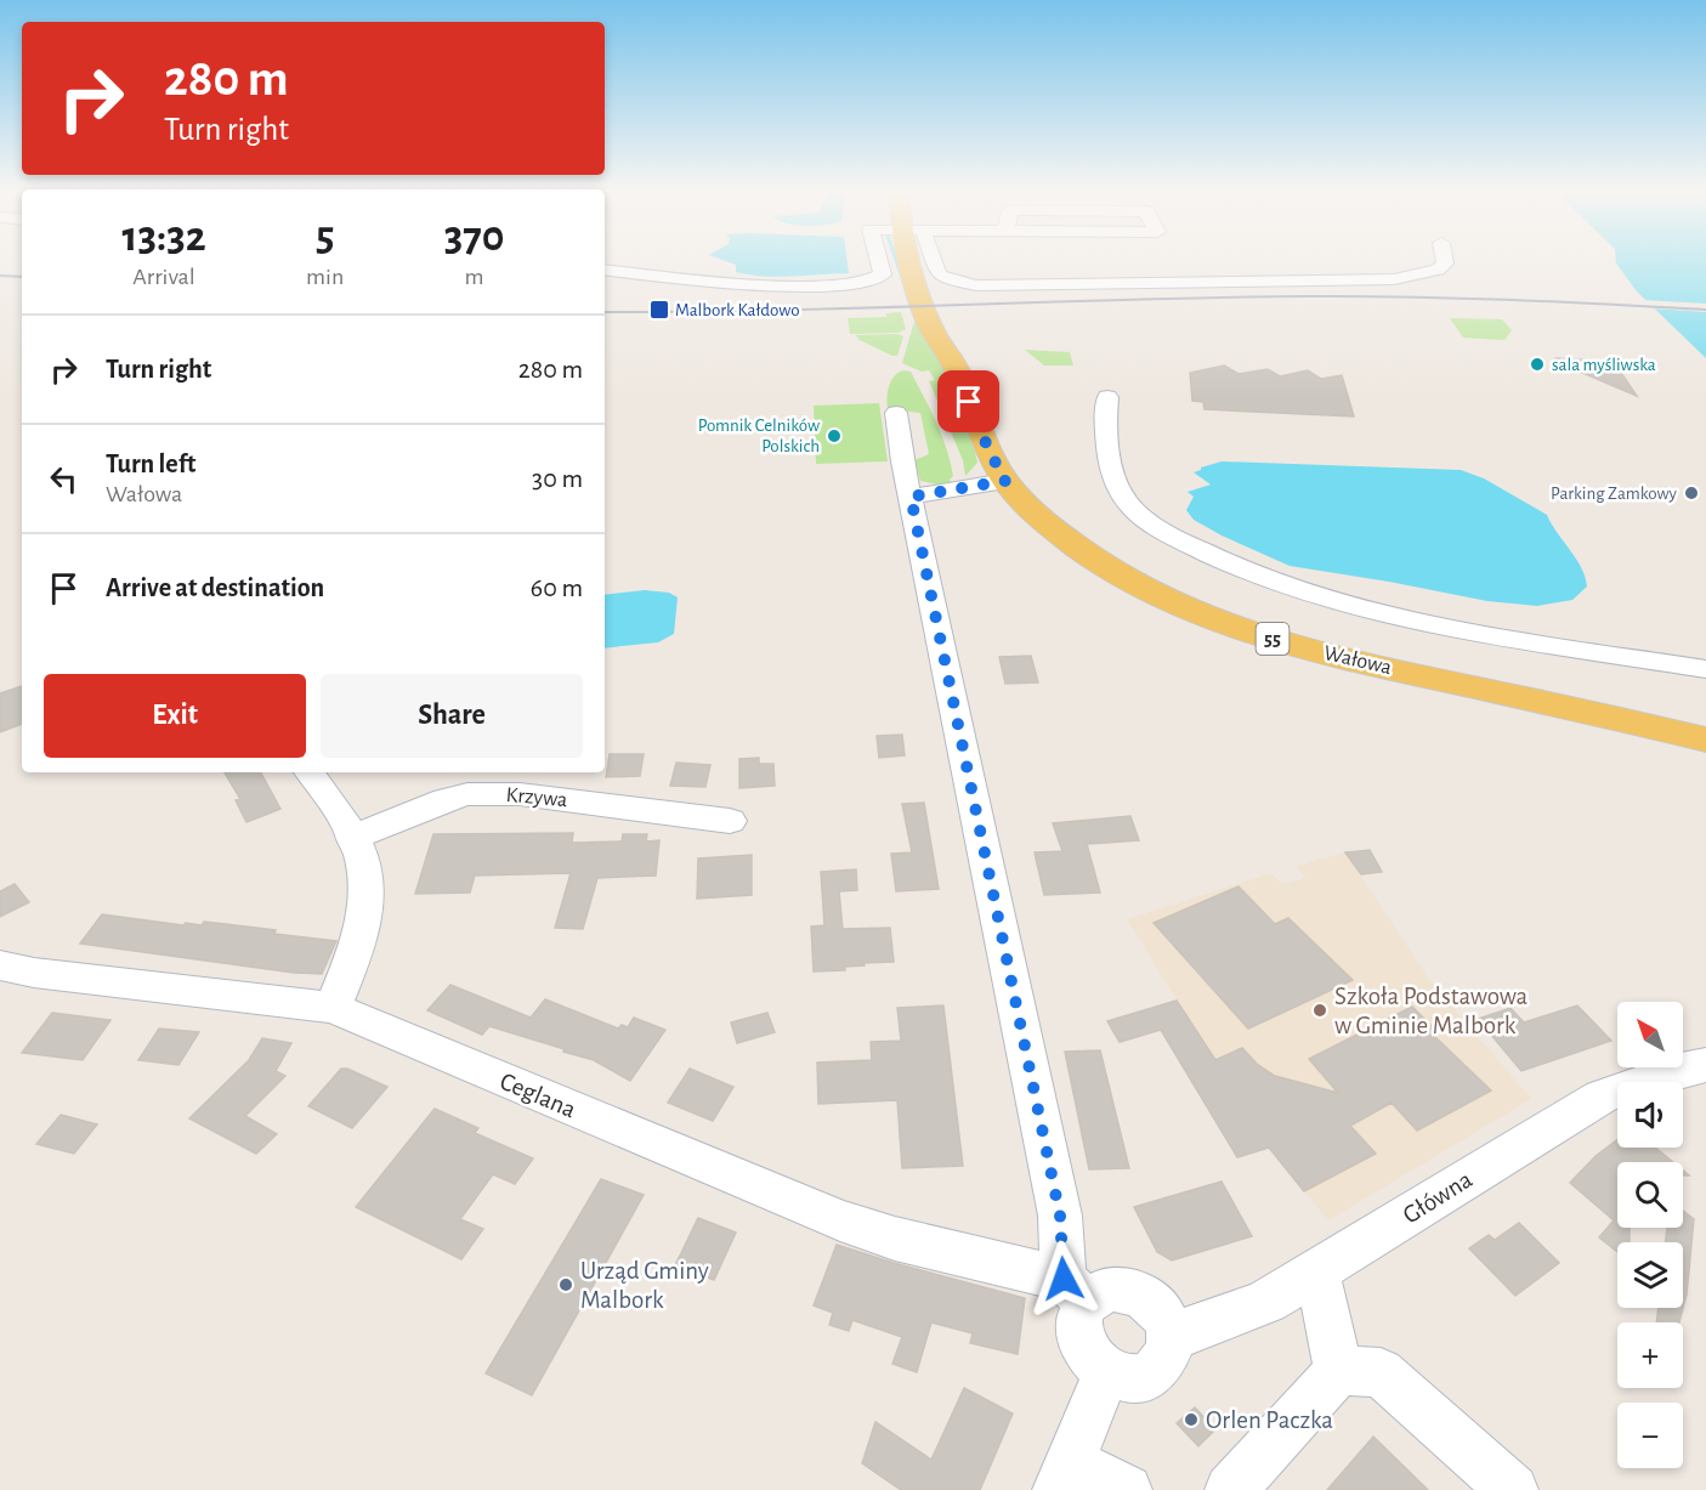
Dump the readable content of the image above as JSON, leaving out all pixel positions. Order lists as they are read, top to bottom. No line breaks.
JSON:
{"streets":{"main road":["55","Wałowa"],"street":["Krzywa","Ceglana","Główna"]},"crossings":[["Ceglana","Główna"]],"places":{"transit":["Malbork Kałdowo"],"other":["sala myśliwska","Pomnik Celników Polskich","Parking Zamkowy","Szkoła Podstawowa w Gminie Malbork","Urząd Gminy Malbork","Orlen Paczka"]},"north":"top left","page":{"turn":["280 m","Turn right"],"eta":["13:32","Arrival","5","min","370","m"],"list":[{"name":"Turn right","value":"280 m"},{"name":"Turn left","note":"Wałowa","value":"30 m"},{"name":"Arrive at destination","value":"60 m"}],"buttons":["Exit","Share"],"map_buttons":["+","−"]}}
